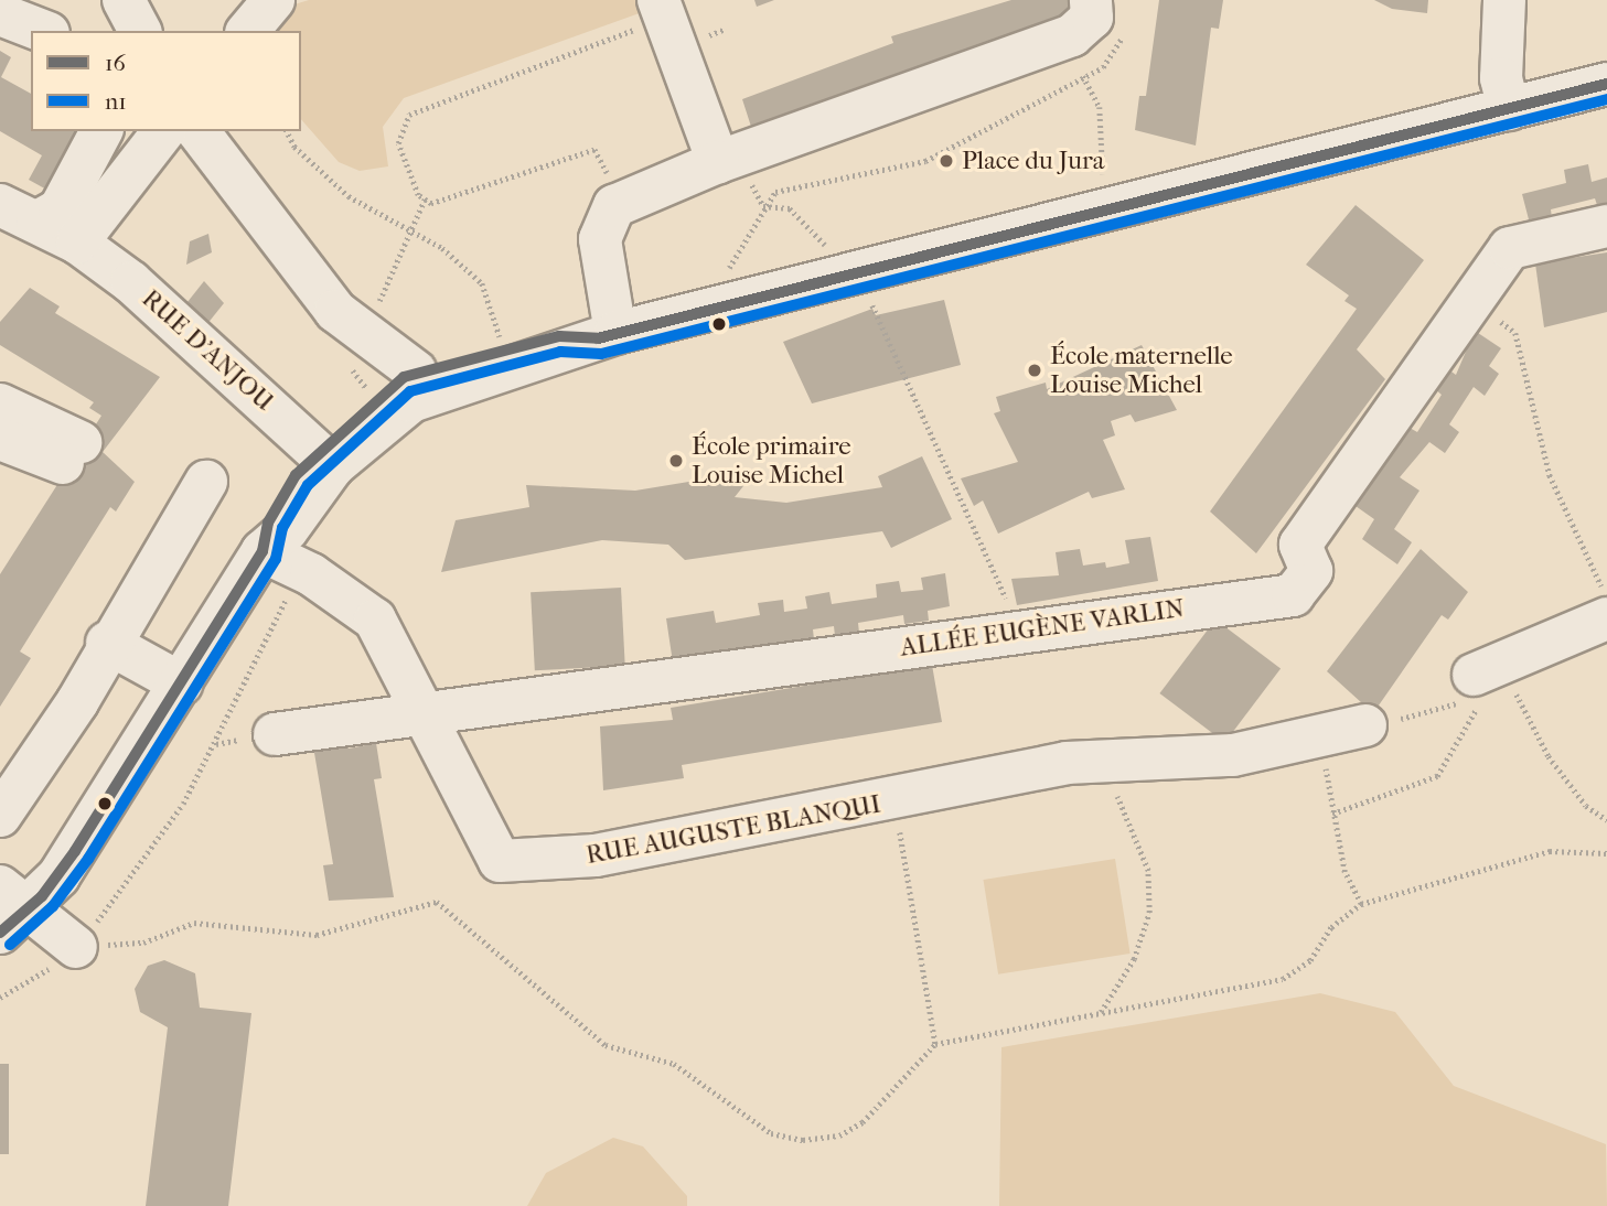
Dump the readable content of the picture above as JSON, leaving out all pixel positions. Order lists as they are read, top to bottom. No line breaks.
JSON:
{"streets":{"street":["RUE D'ANJOU","ALLÉE EUGÈNE VARLIN","RUE AUGUSTE BLANQUI"]},"crossings":[["ALLÉE EUGÈNE VARLIN","RUE AUGUSTE BLANQUI"]],"places":["Place du Jura","École maternelle Louise Michel","École primaire Louise Michel"],"lines":["transit line 16","transit line n1"],"legend":["16","n1"]}
